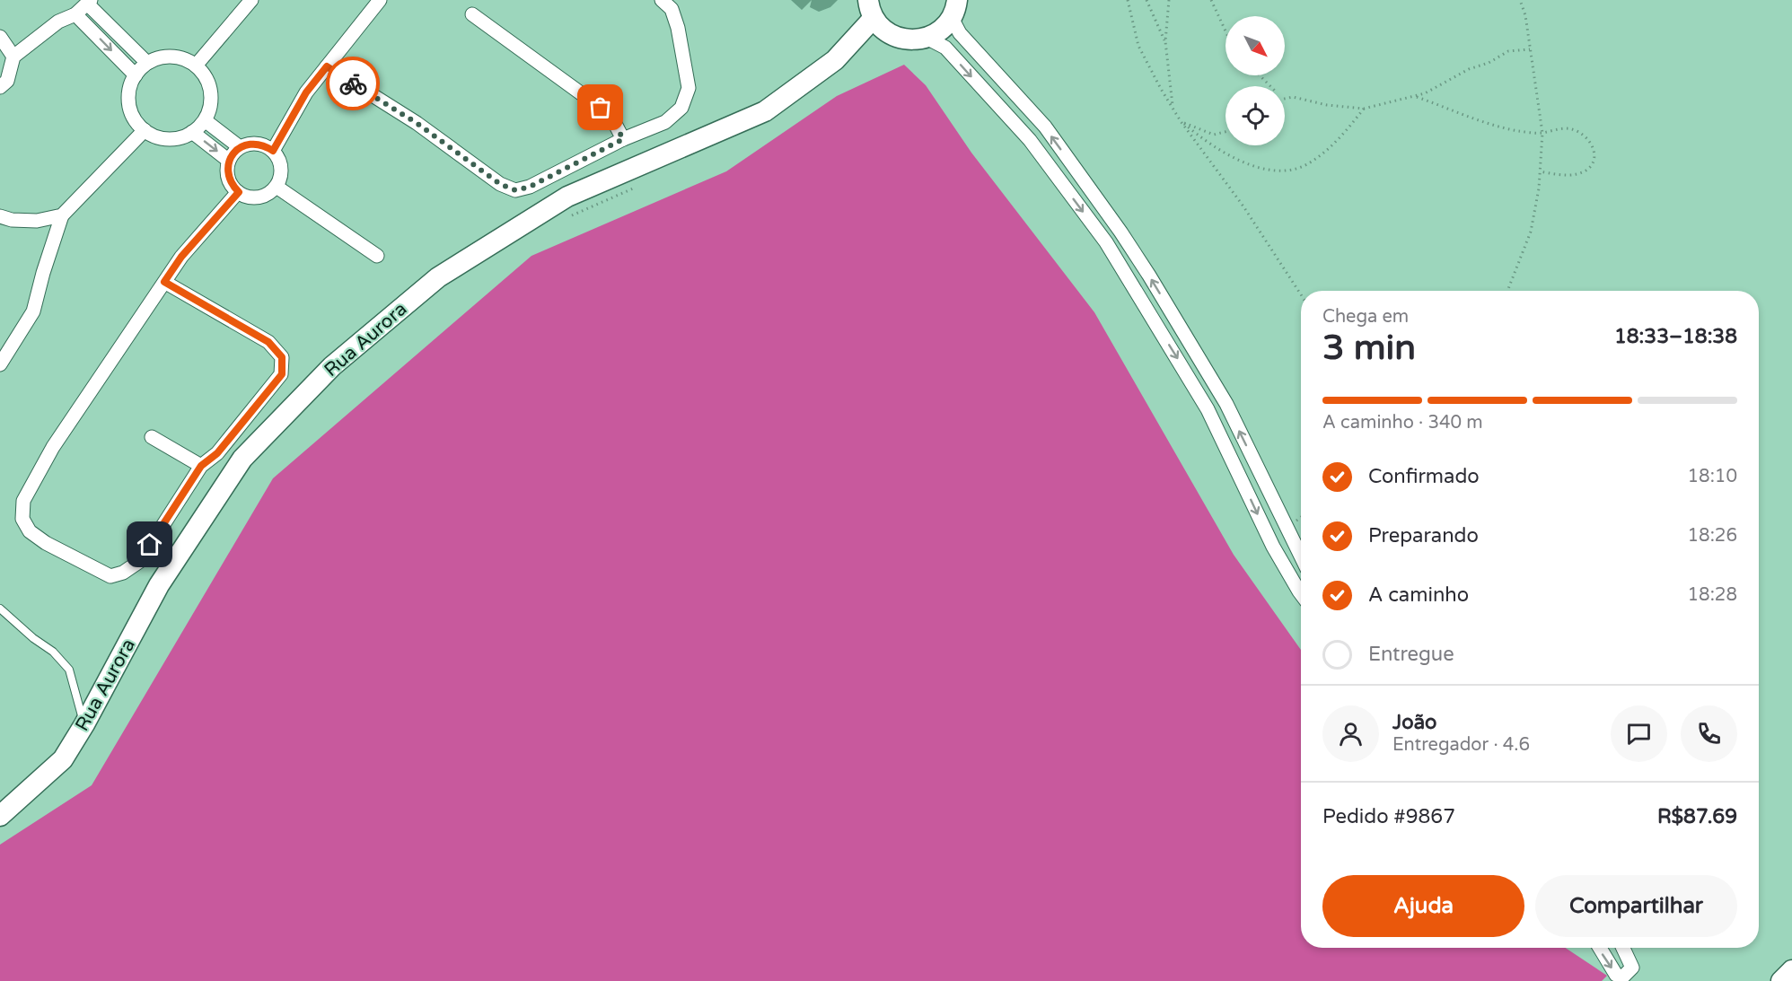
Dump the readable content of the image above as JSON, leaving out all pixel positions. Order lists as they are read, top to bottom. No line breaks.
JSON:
{"streets":{"street":["Rua Aurora"]},"north":"bottom right","page":{"heading":["3 min","Chega em","18:33–18:38"],"panel":["João","Entregador · 4.6","Pedido #9867","R$87.69"],"bar":"A caminho · 340 m","list":[["Confirmado","18:10"],["Preparando","18:26"],["A caminho","18:28"],"Entregue"],"buttons":["Ajuda","Compartilhar"]}}
